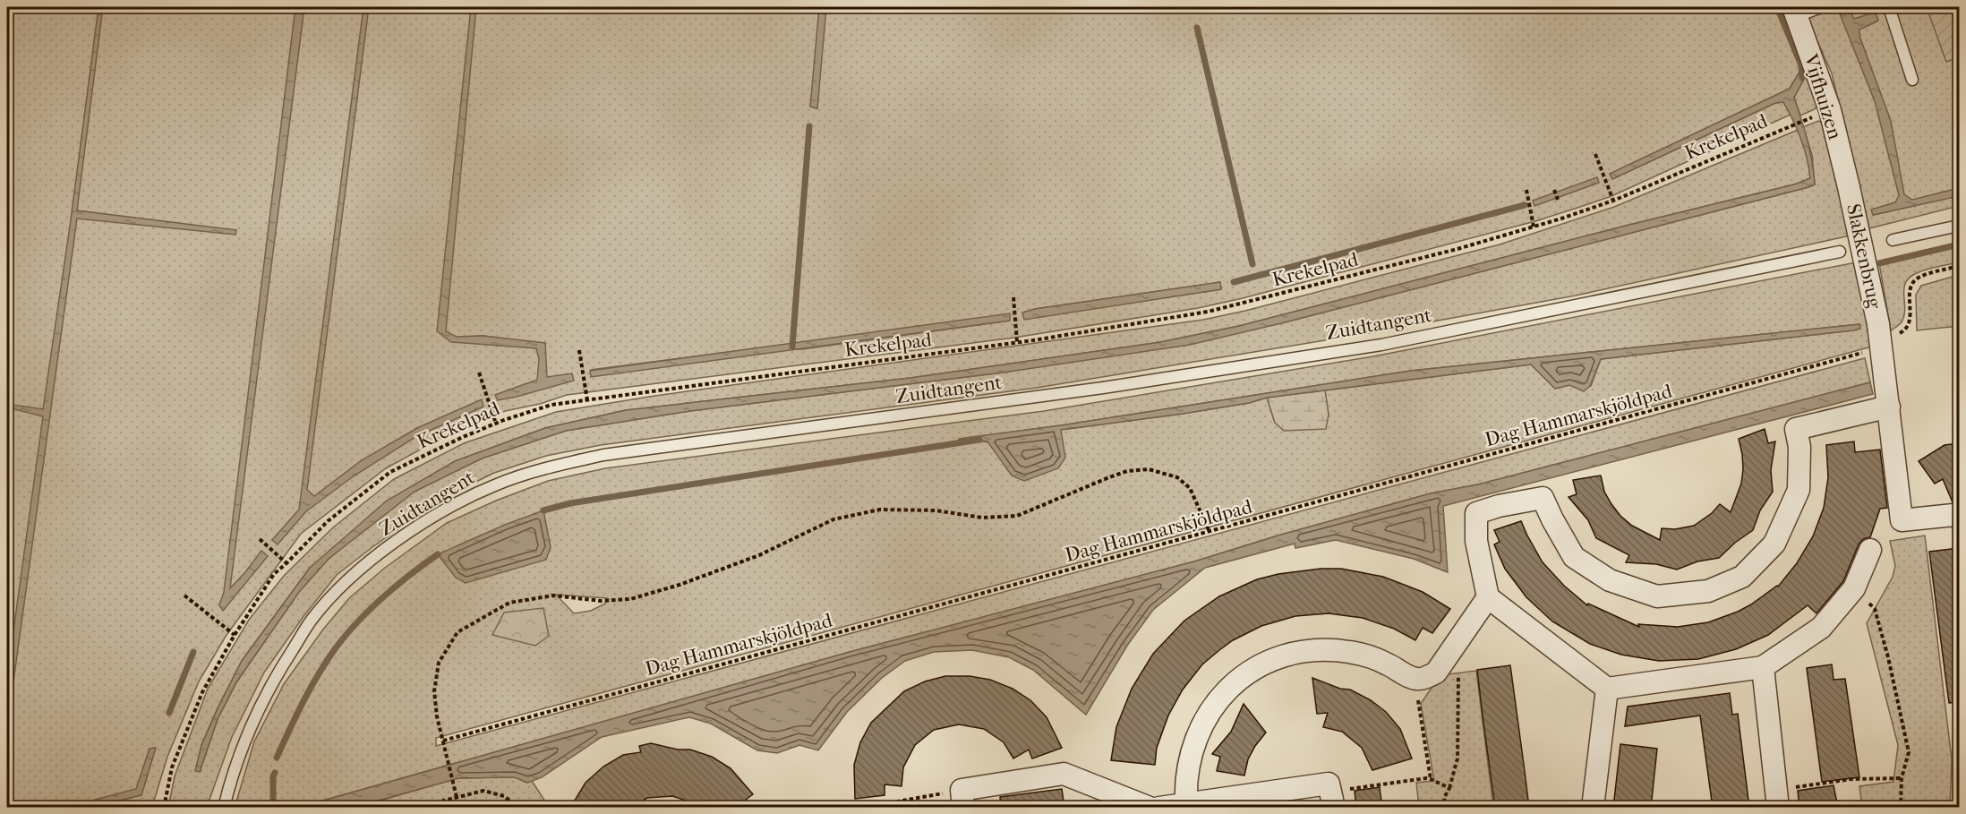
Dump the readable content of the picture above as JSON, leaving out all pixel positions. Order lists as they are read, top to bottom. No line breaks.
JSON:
{"streets":{"street":["Vijfhuizen","Slakkenbrug"],"lane":["Zuidtangent"],"path":["Krekelpad","Dag Hammarskjöldpad"]},"crossings":[["Vijfhuizen","Slakkenbrug"],["Slakkenbrug","Dag Hammarskjöldpad"]]}
